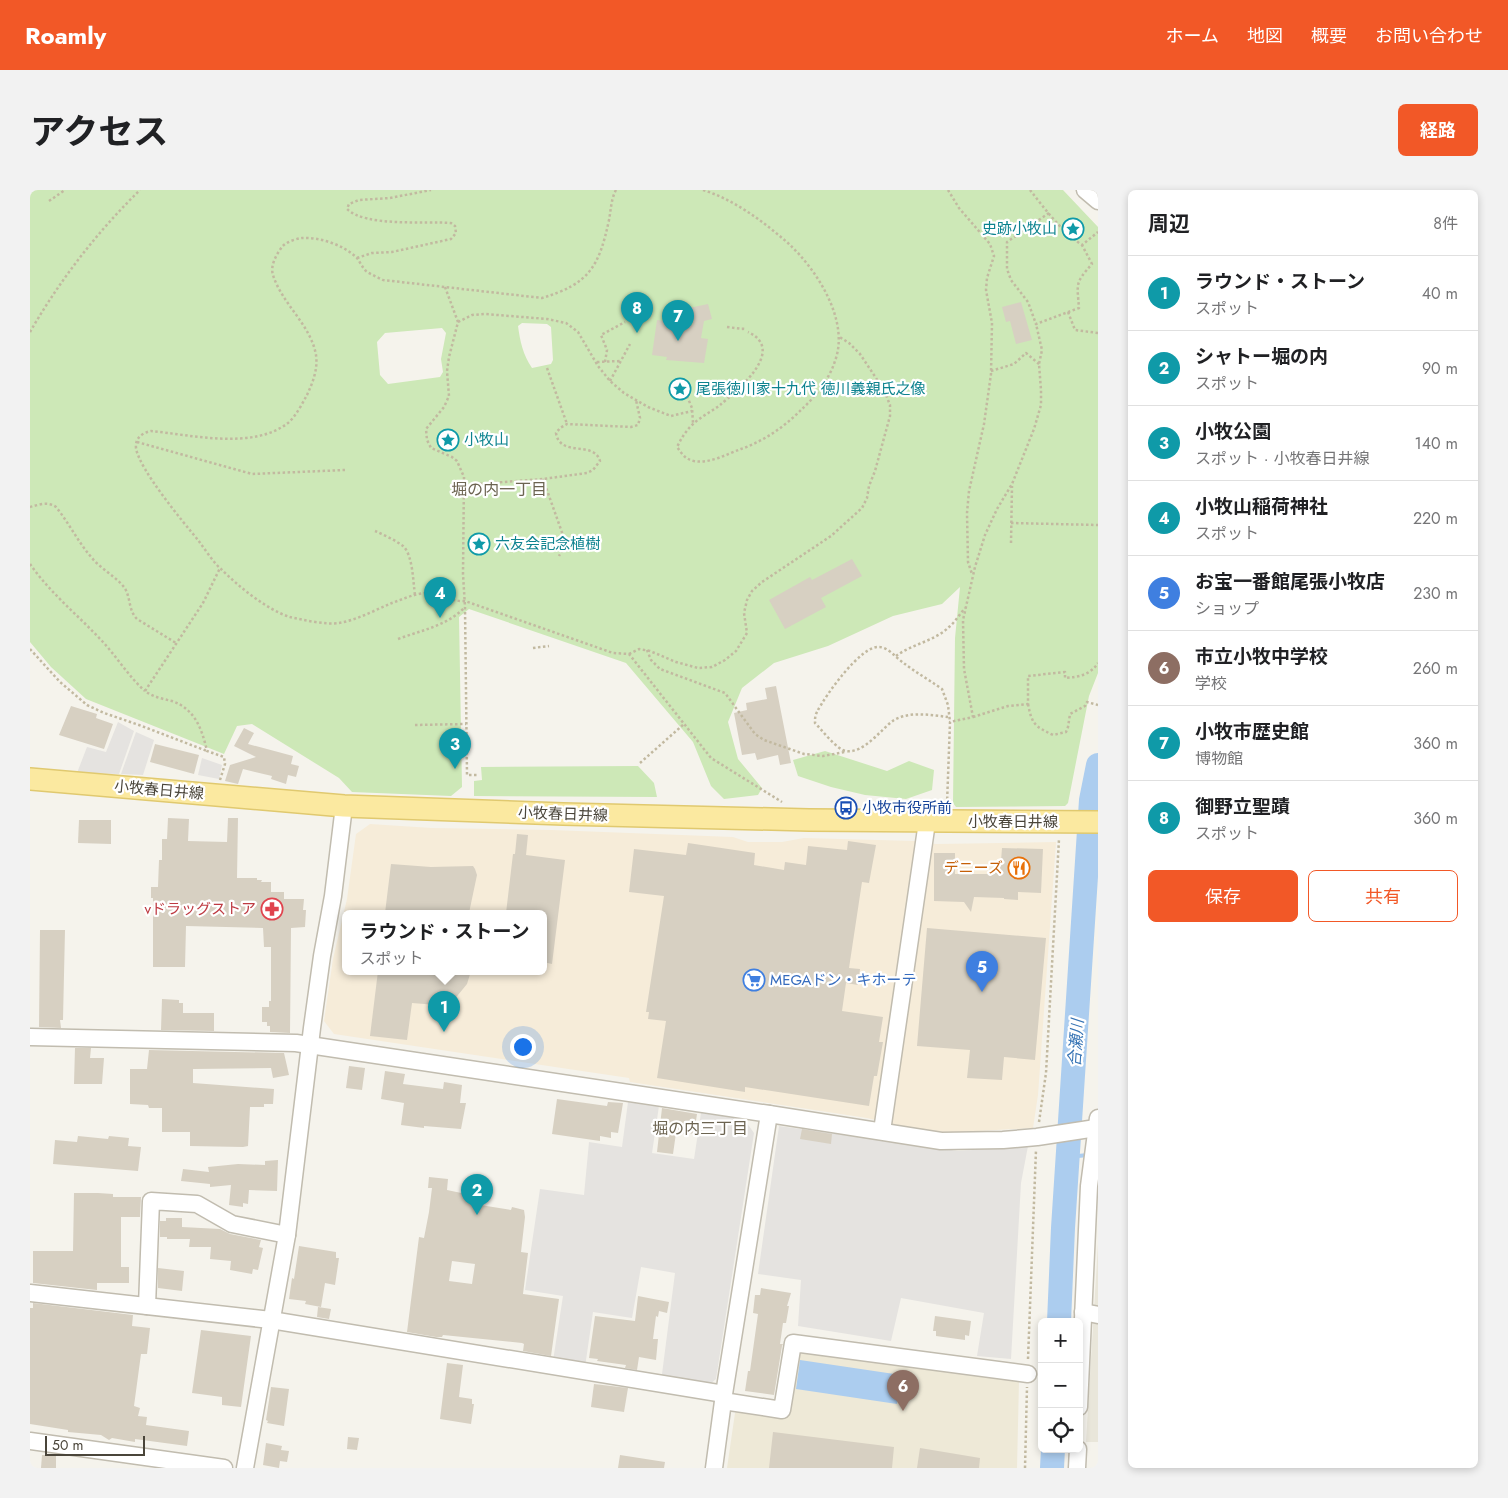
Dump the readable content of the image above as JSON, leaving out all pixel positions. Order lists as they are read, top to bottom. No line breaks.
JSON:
{"streets":{"main road":["小牧春日井線"]},"districts":["堀の内一丁目","堀の内三丁目"],"water":["合瀬川"],"places":{"place":["史跡小牧山","尾張徳川家十九代 徳川義親氏之像","小牧山","六友会記念植樹"],"bus stop":["小牧市役所前"],"restaurant":["デニーズ"],"pharmacy":["vドラッグストア"],"supermarket":["MEGAドン・キホーテ"]},"scale_bar":"50 m","page":{"header":"Roamly","nav":["ホーム","地図","概要","お問い合わせ"],"title":"アクセス","buttons":["経路",["保存","共有"]],"heading":["周辺","8件"],"list":[{"mark":"1","name":"ラウンド・ストーン","note":"スポット","value":"40 m"},{"mark":"2","name":"シャトー堀の内","note":"スポット","value":"90 m"},{"mark":"3","name":"小牧公園","note":"スポット · 小牧春日井線","value":"140 m"},{"mark":"4","name":"小牧山稲荷神社","note":"スポット","value":"220 m"},{"mark":"5","name":"お宝一番館尾張小牧店","note":"ショップ","value":"230 m"},{"mark":"6","name":"市立小牧中学校","note":"学校","value":"260 m"},{"mark":"7","name":"小牧市歴史館","note":"博物館","value":"360 m"},{"mark":"8","name":"御野立聖蹟","note":"スポット","value":"360 m"}],"pins":["8","7","4","3","5","1","2","6"],"popup":["ラウンド・ストーン","スポット"],"map_buttons":["+","−"],"scale":"50 m"}}
